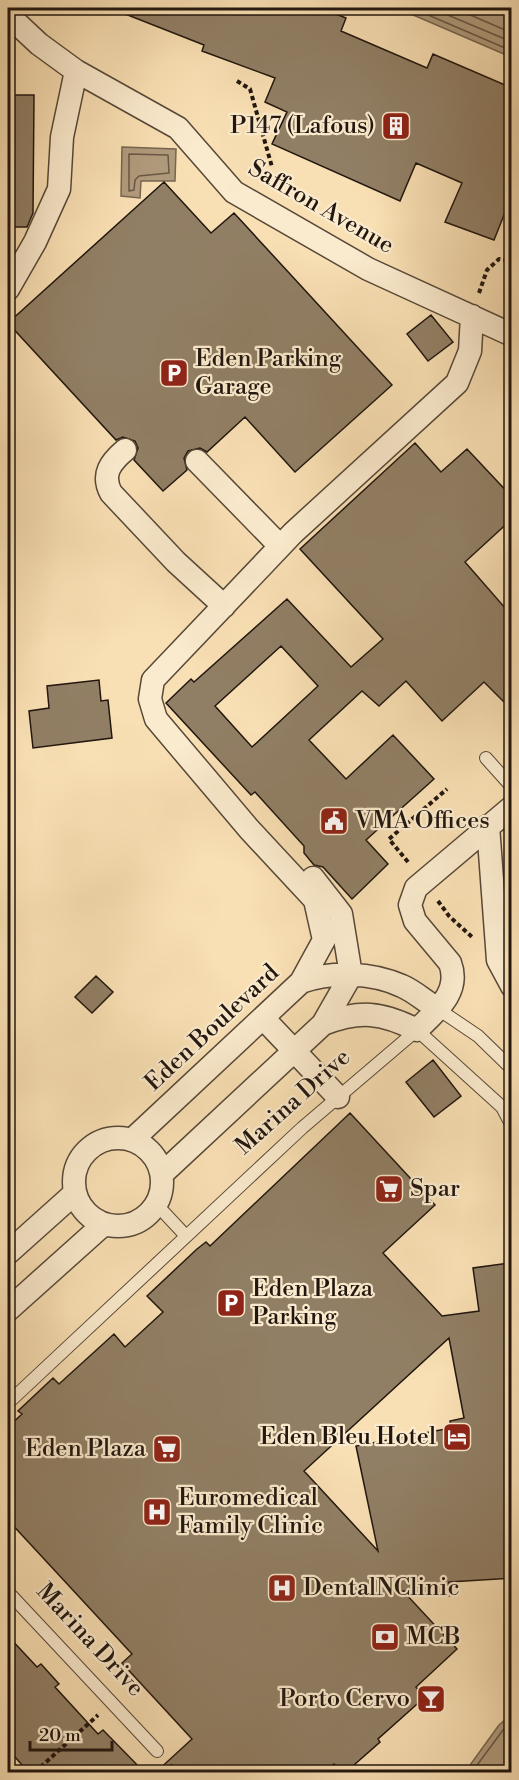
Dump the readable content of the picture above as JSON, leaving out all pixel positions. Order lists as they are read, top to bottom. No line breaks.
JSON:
{"streets":{"street":["Saffron Avenue","Eden Boulevard","Marina Drive"]},"crossings":[["Eden Boulevard","Marina Drive"]],"places":{"building":["P147 (Lafous)"],"parking":["Eden Parking Garage","Eden Plaza Parking"],"public building":["VMA Offices"],"supermarket":["Spar","Eden Plaza"],"hotel":["Eden Bleu Hotel"],"hospital":["Euromedical Family Clinic","DentalNClinic"],"bank":["MCB"],"bar":["Porto Cervo"]},"scale_bar":"20 m"}
